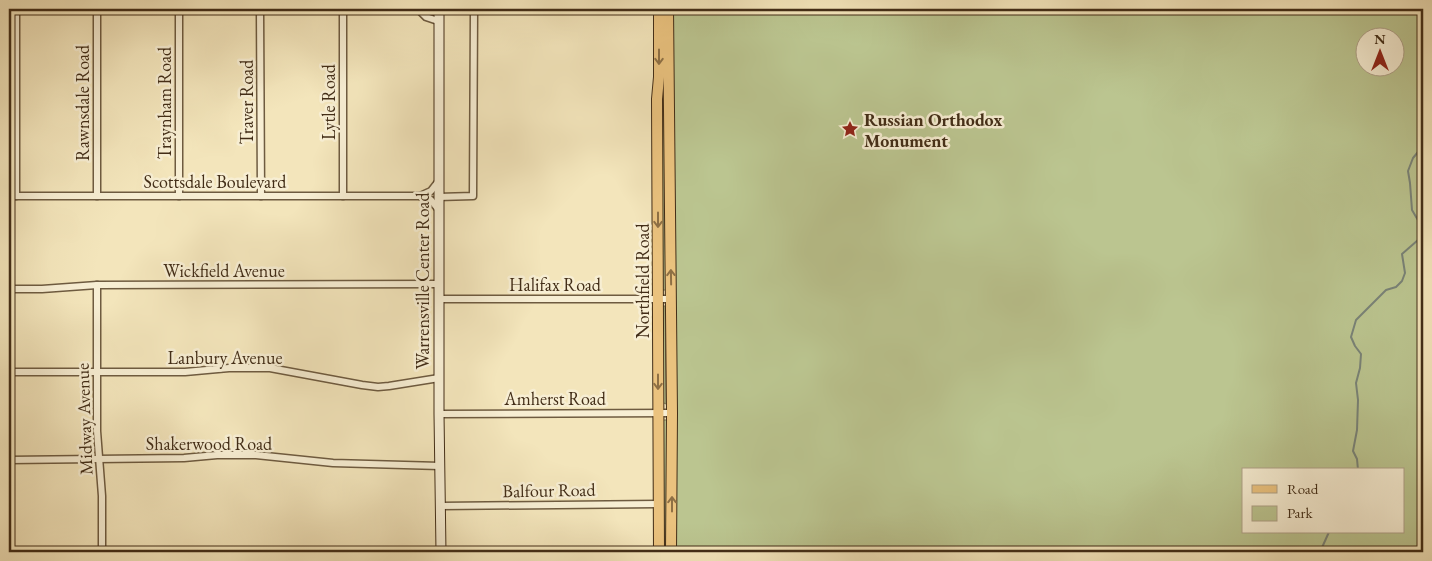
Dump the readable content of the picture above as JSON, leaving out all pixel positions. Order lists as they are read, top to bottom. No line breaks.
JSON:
{"streets":{"main road":["Warrensville Center Road","Northfield Road"],"street":["Traver Road","Lytle Road","Rawnsdale Road","Traynham Road","Scottsdale Boulevard","Wickfield Avenue","Halifax Road","Lanbury Avenue","Amherst Road","Midway Avenue","Shakerwood Road","Balfour Road"]},"crossings":[["Traver Road","Scottsdale Boulevard"],["Lytle Road","Scottsdale Boulevard"],["Rawnsdale Road","Scottsdale Boulevard"],["Traynham Road","Scottsdale Boulevard"],["Wickfield Avenue","Warrensville Center Road"],["Wickfield Avenue","Midway Avenue"],["Warrensville Center Road","Halifax Road"],["Warrensville Center Road","Lanbury Avenue"],["Warrensville Center Road","Amherst Road"],["Warrensville Center Road","Shakerwood Road"],["Warrensville Center Road","Balfour Road"],["Northfield Road","Halifax Road"],["Northfield Road","Amherst Road"],["Northfield Road","Balfour Road"],["Lanbury Avenue","Midway Avenue"],["Midway Avenue","Shakerwood Road"]],"places":{"place":["Russian Orthodox Monument"]},"legend":["Road","Park"],"north":"top"}
